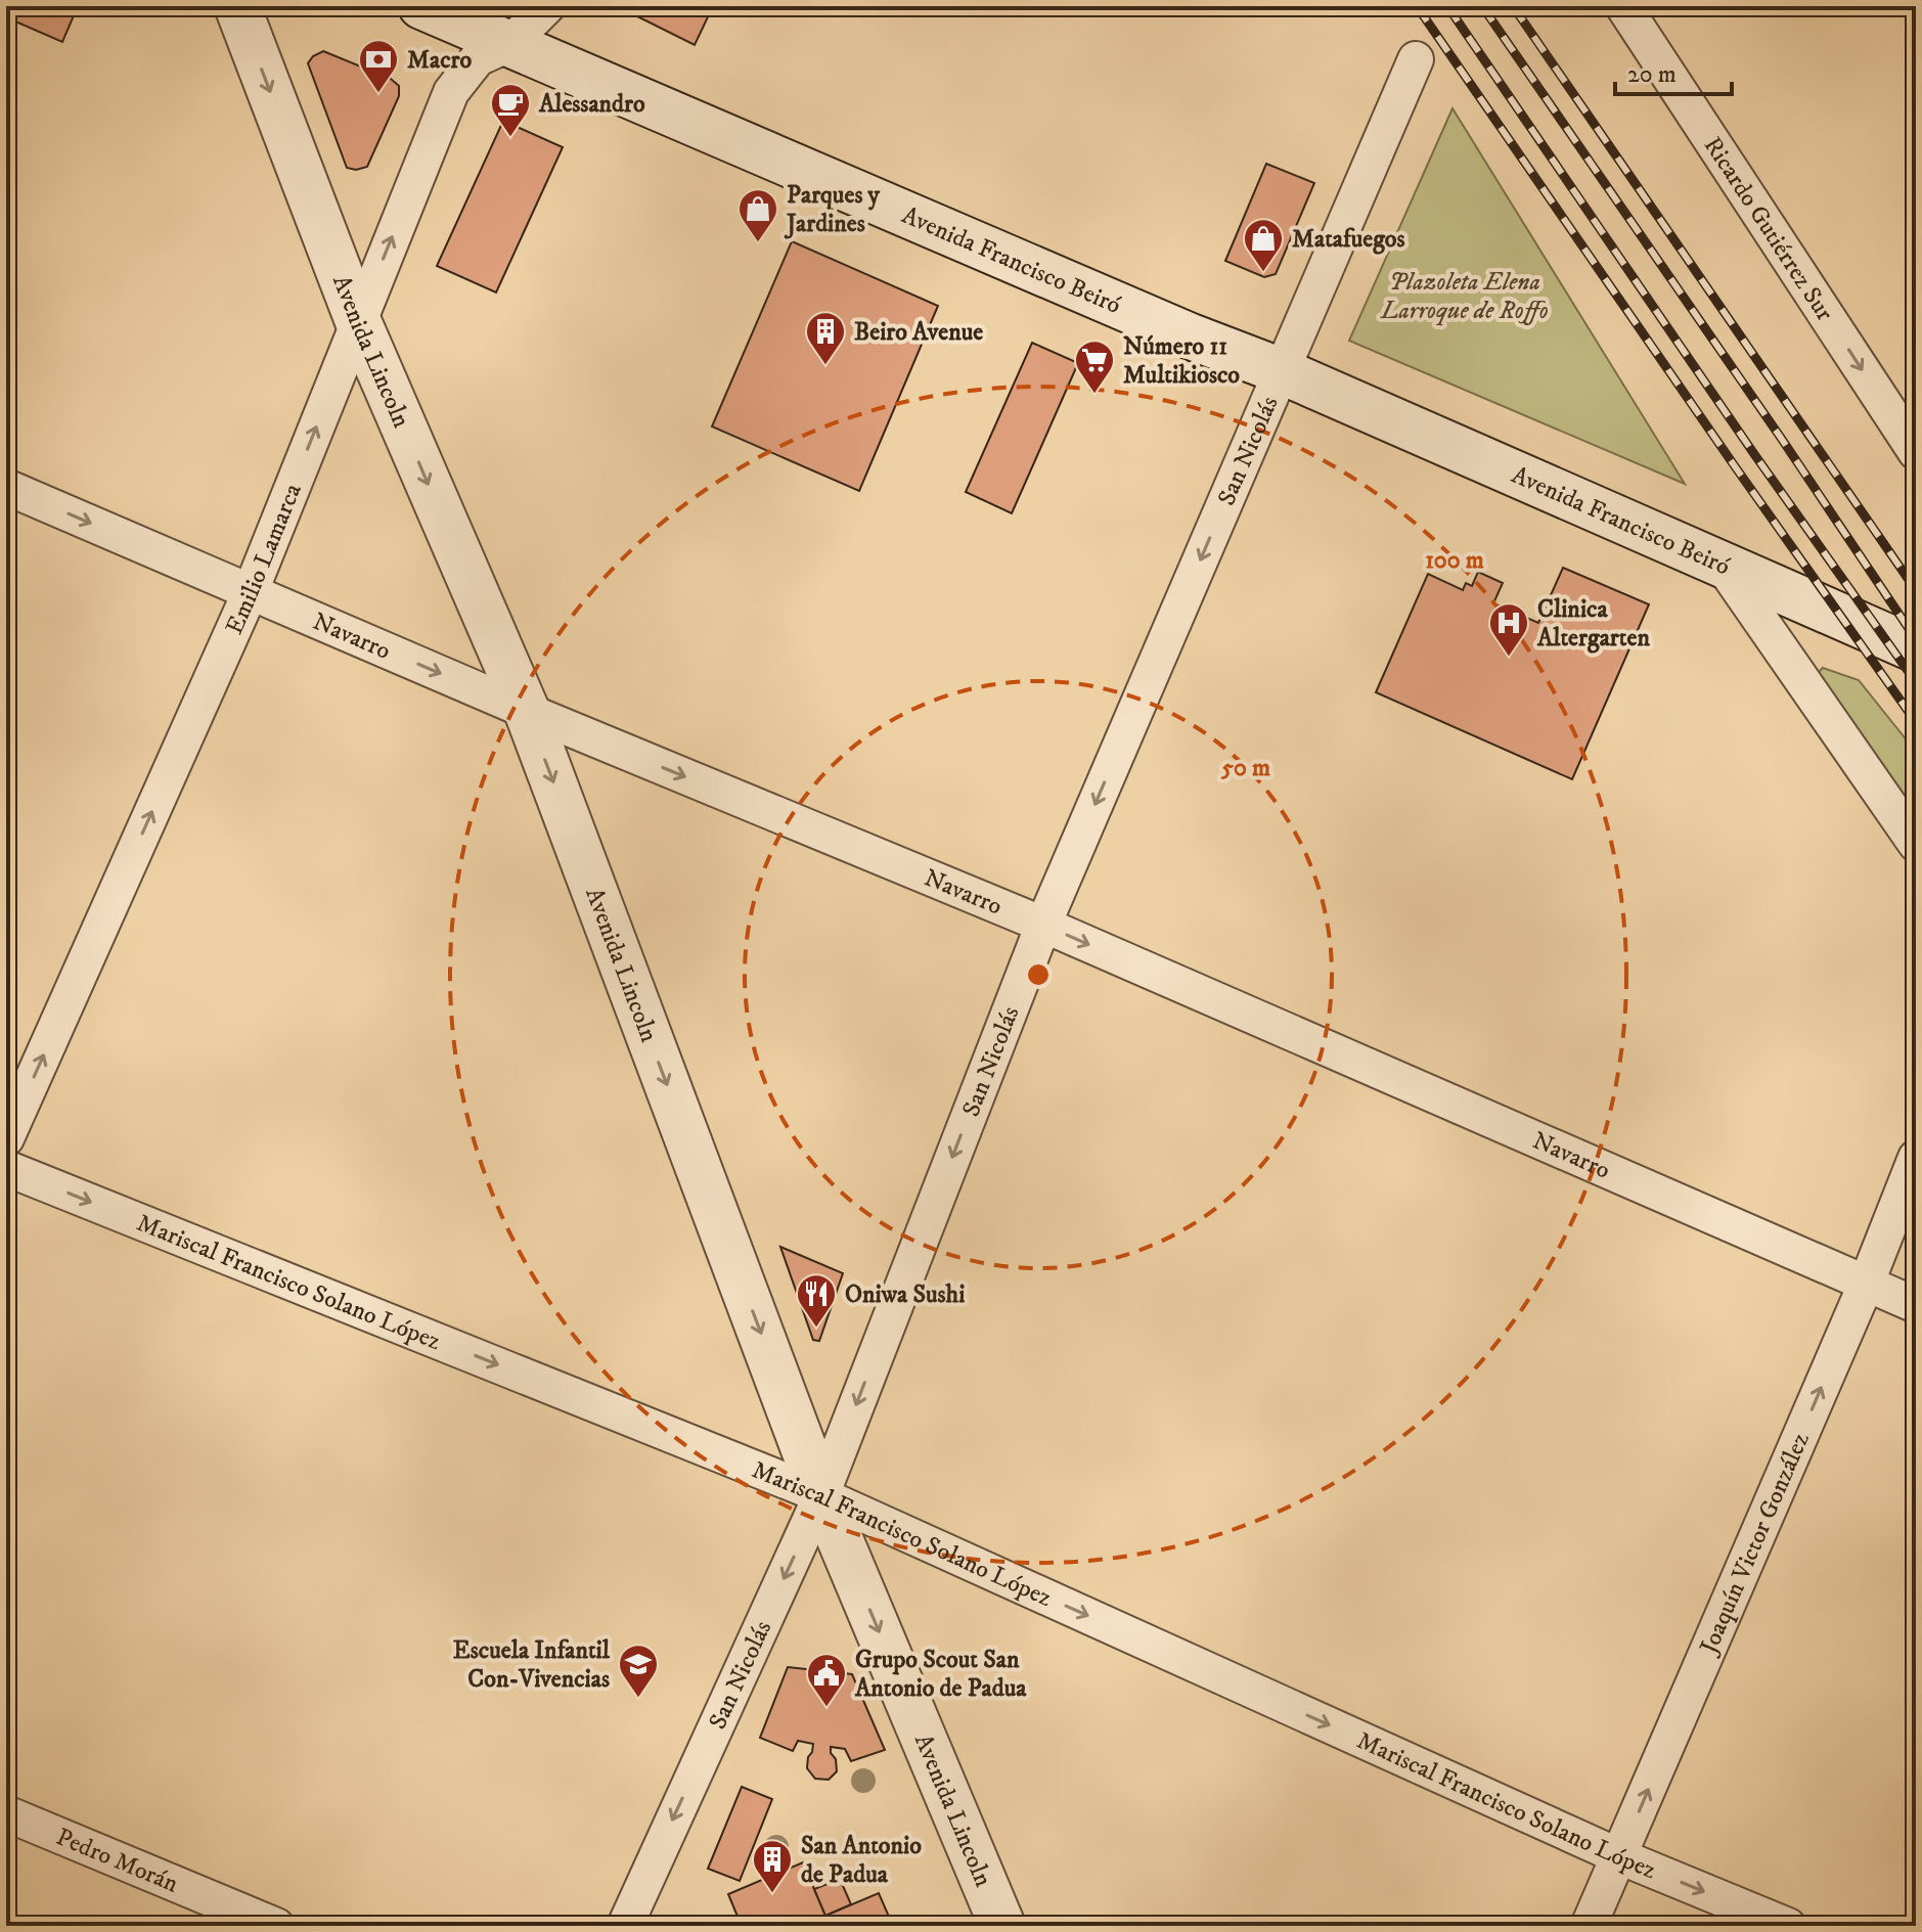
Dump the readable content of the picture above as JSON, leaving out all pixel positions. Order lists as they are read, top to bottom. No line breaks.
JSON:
{"streets":{"street":["Ricardo Gutiérrez Sur","Avenida Francisco Beiró","Avenida Lincoln","San Nicolás","Emilio Lamarca","Navarro","Mariscal Francisco Solano López","Joaquín Victor González","Pedro Morán"]},"crossings":[["Avenida Francisco Beiró","San Nicolás"],["Avenida Francisco Beiró","Emilio Lamarca"],["Avenida Lincoln","San Nicolás"],["Avenida Lincoln","Emilio Lamarca"],["Avenida Lincoln","Navarro"],["Avenida Lincoln","Mariscal Francisco Solano López"],["San Nicolás","Navarro"],["San Nicolás","Mariscal Francisco Solano López"],["Emilio Lamarca","Navarro"],["Navarro","Joaquín Victor González"],["Mariscal Francisco Solano López","Joaquín Victor González"]],"one_way":["Ricardo Gutiérrez Sur","Avenida Lincoln","San Nicolás","Emilio Lamarca","Navarro","Mariscal Francisco Solano López","Joaquín Victor González"],"parks":["Plazoleta Elena Larroque de Roffo"],"places":{"bank":["Macro"],"cafe":["Alessandro"],"shop":["Parques y Jardines","Matafuegos"],"building":["Beiro Avenue","San Antonio de Padua"],"supermarket":["Número 11 Multikiosco"],"hospital":["Clinica Altergarten"],"restaurant":["Oniwa Sushi"],"school or university":["Escuela Infantil Con-Vivencias"],"public building":["Grupo Scout San Antonio de Padua"]},"scale_bar":"20 m","rings":["100 m","50 m"]}
